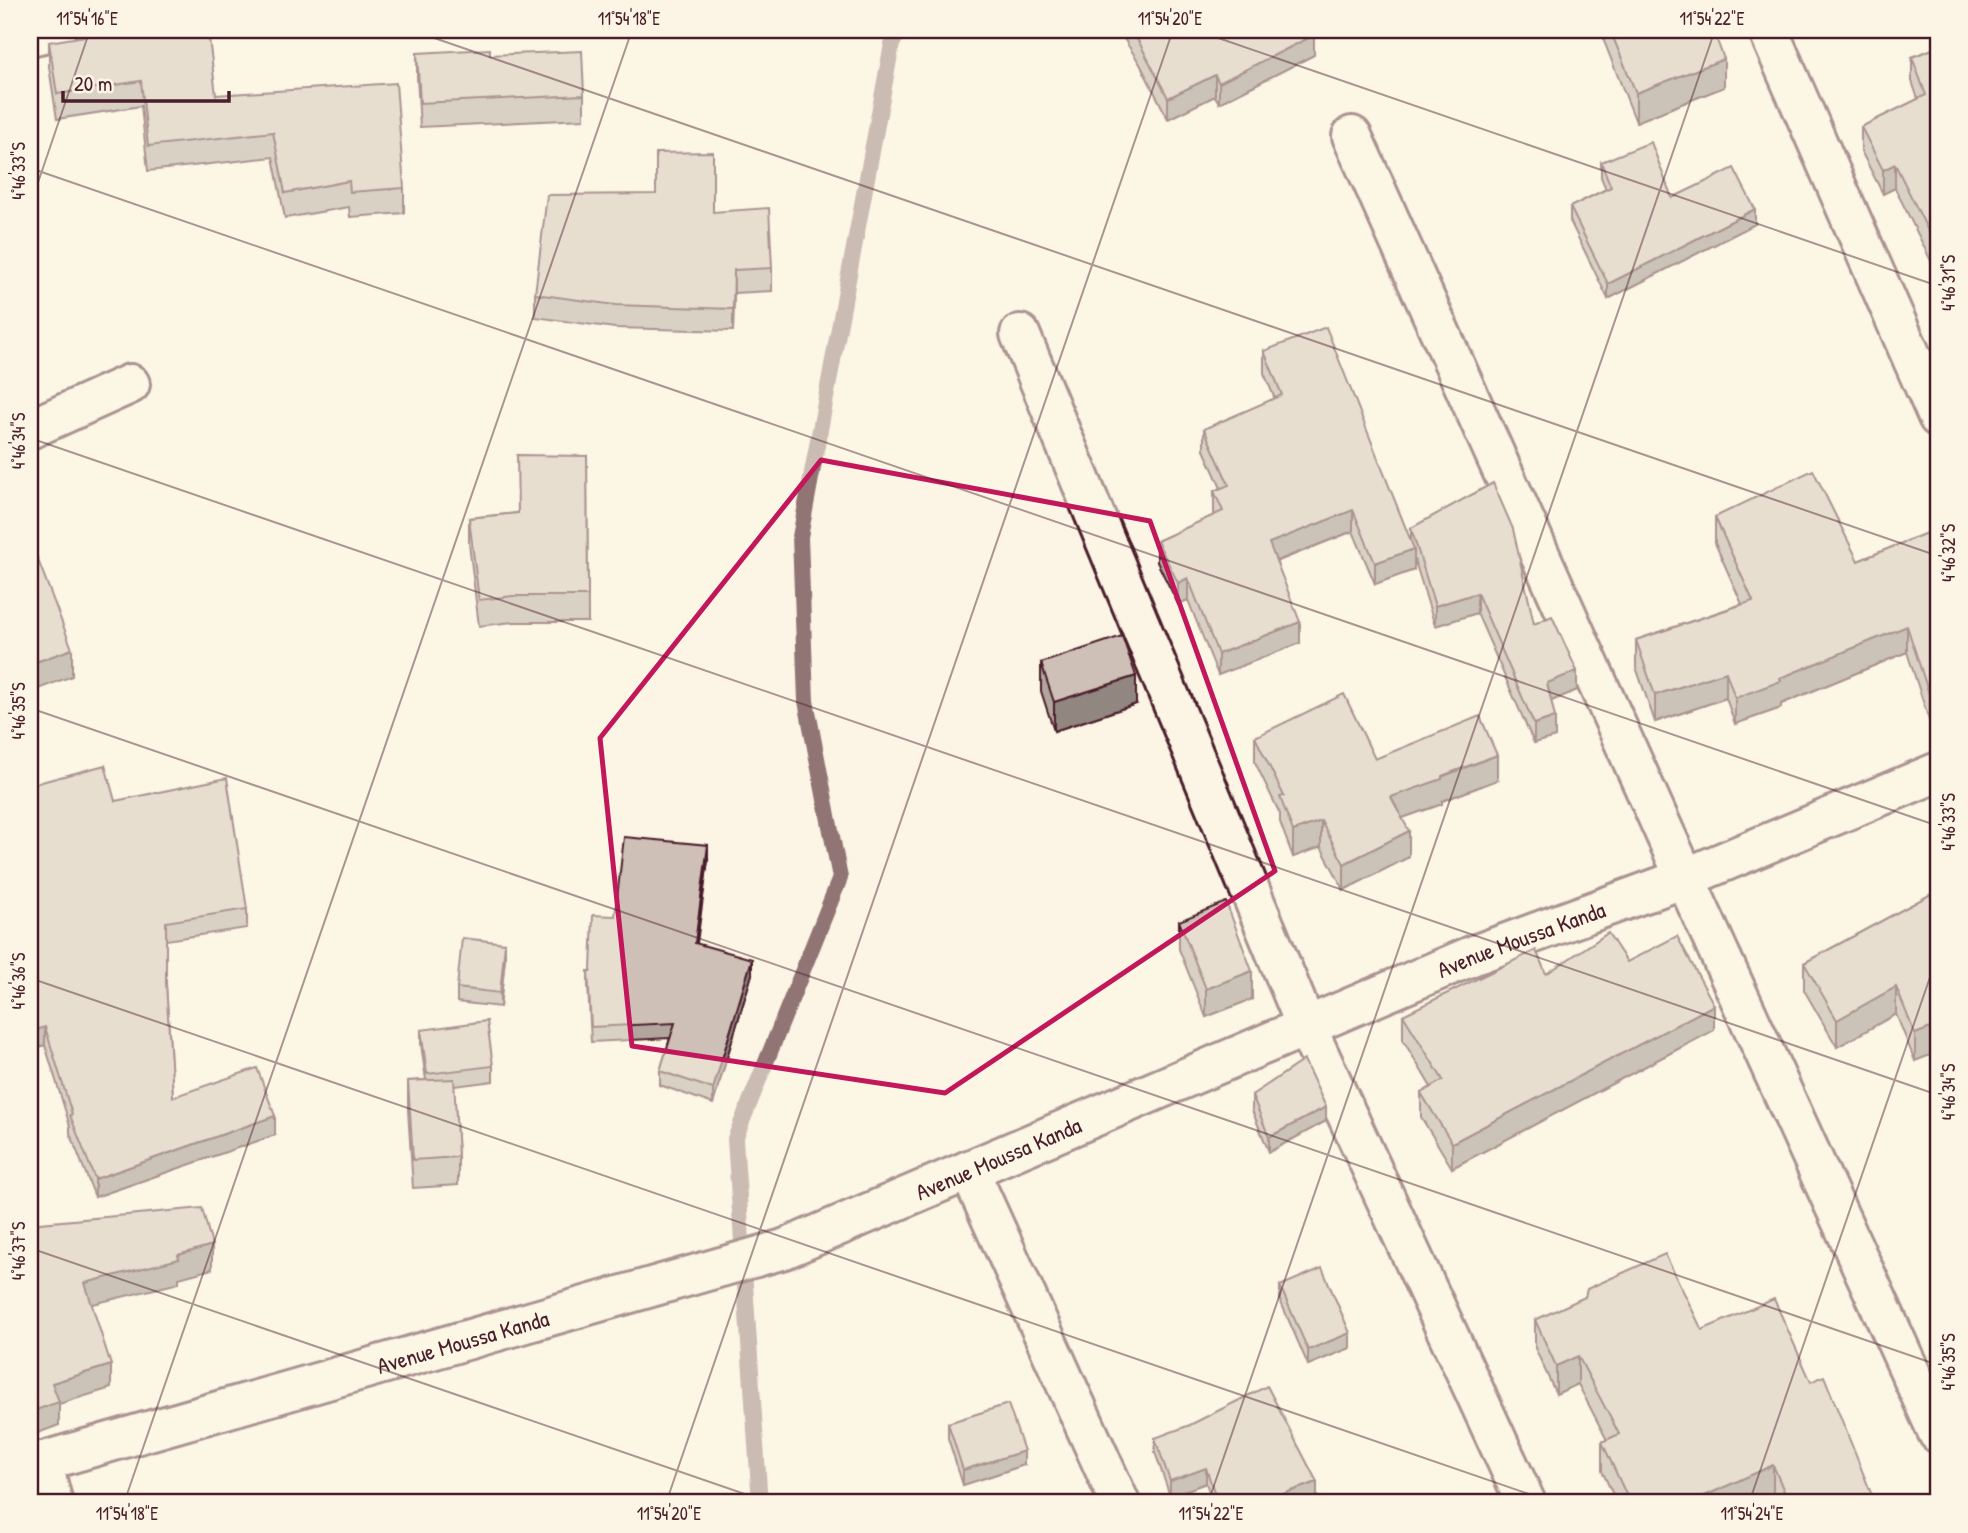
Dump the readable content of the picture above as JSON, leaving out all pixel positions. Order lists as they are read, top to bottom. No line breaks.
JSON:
{"streets":{"street":["Avenue Moussa Kanda"]},"scale_bar":"20 m","coordinates":["11°54'16\"E","11°54'18\"E","11°54'20\"E","11°54'22\"E","4°46'33\"S","4°46'31\"S","4°46'34\"S","4°46'32\"S","4°46'35\"S","4°46'36\"S","4°46'37\"S","11°54'24\"E"]}
